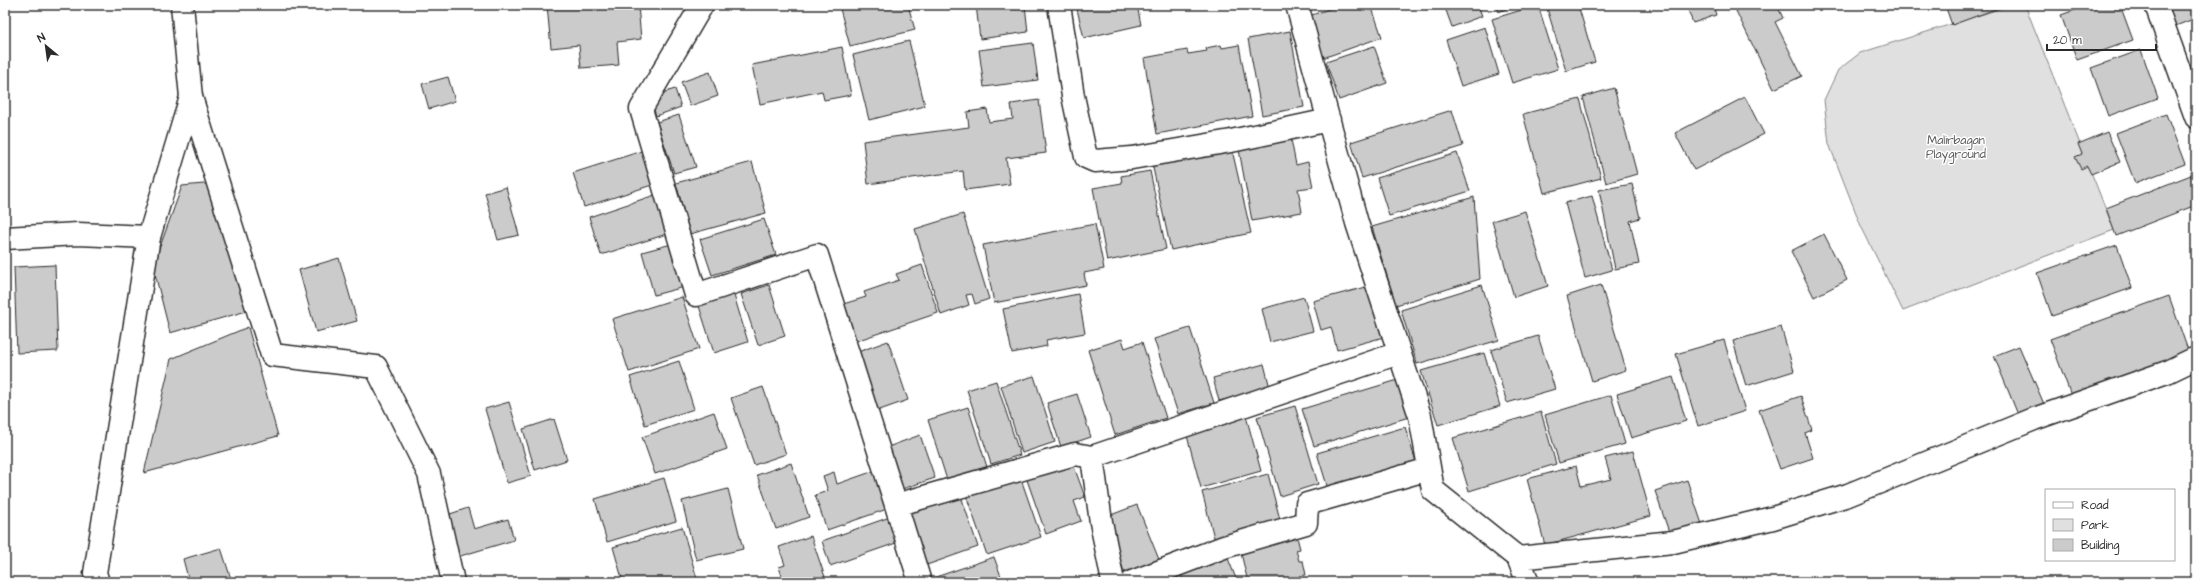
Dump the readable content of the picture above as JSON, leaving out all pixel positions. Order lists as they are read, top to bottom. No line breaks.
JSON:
{"parks":["Malirbagan Playground"],"legend":["Road","Park","Building"],"scale_bar":"20 m","north":"top left"}
